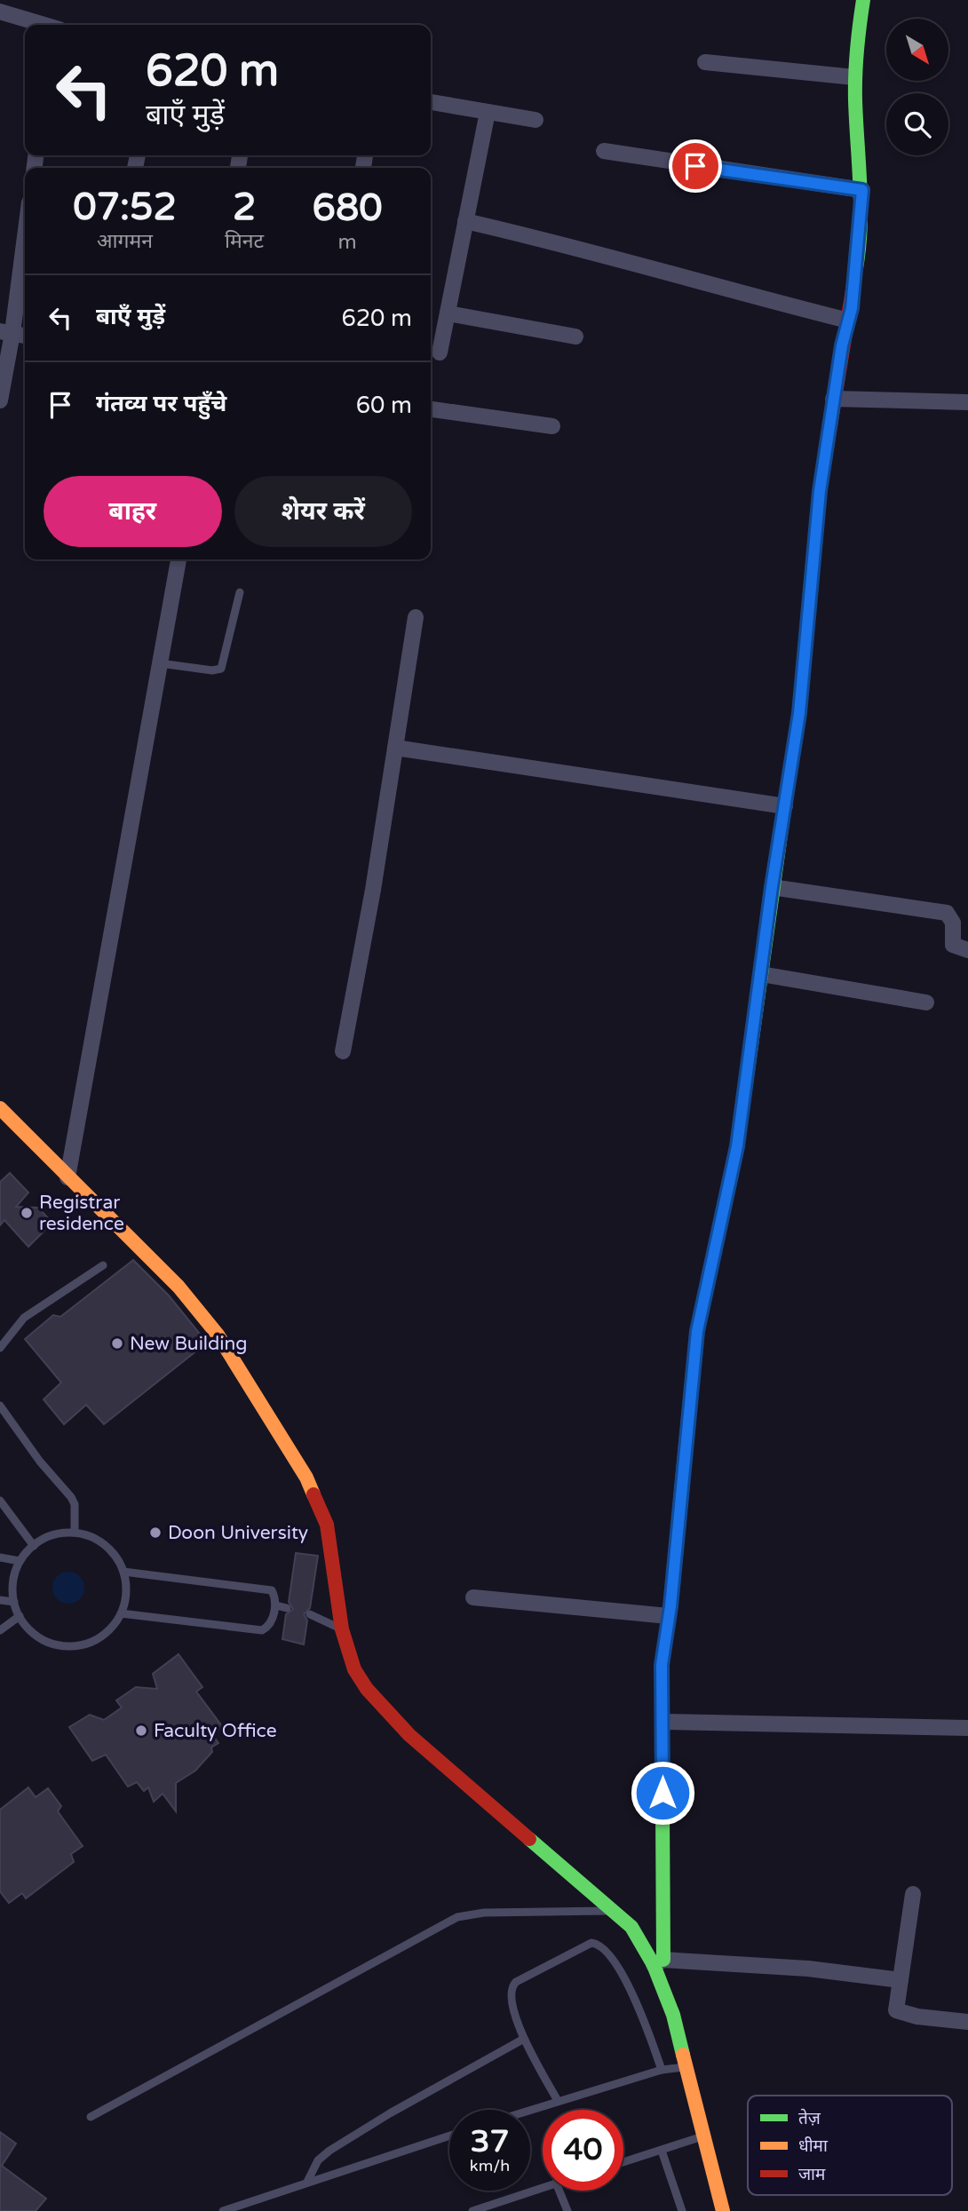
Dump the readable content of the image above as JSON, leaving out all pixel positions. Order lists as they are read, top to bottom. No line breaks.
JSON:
{"places":["Registrar residence","New Building","Doon University","Faculty Office"],"legend":["तेज़","धीमा","जाम"],"north":"bottom right","page":{"turn":["620 m","बाएँ मुड़ें"],"eta":["07:52","आगमन","2","मिनट","680","m"],"list":[{"name":"बाएँ मुड़ें","value":"620 m"},{"name":"गंतव्य पर पहुँचे","value":"60 m"}],"buttons":["बाहर","शेयर करें"],"speed":"37 km/h","limit":"40"}}
